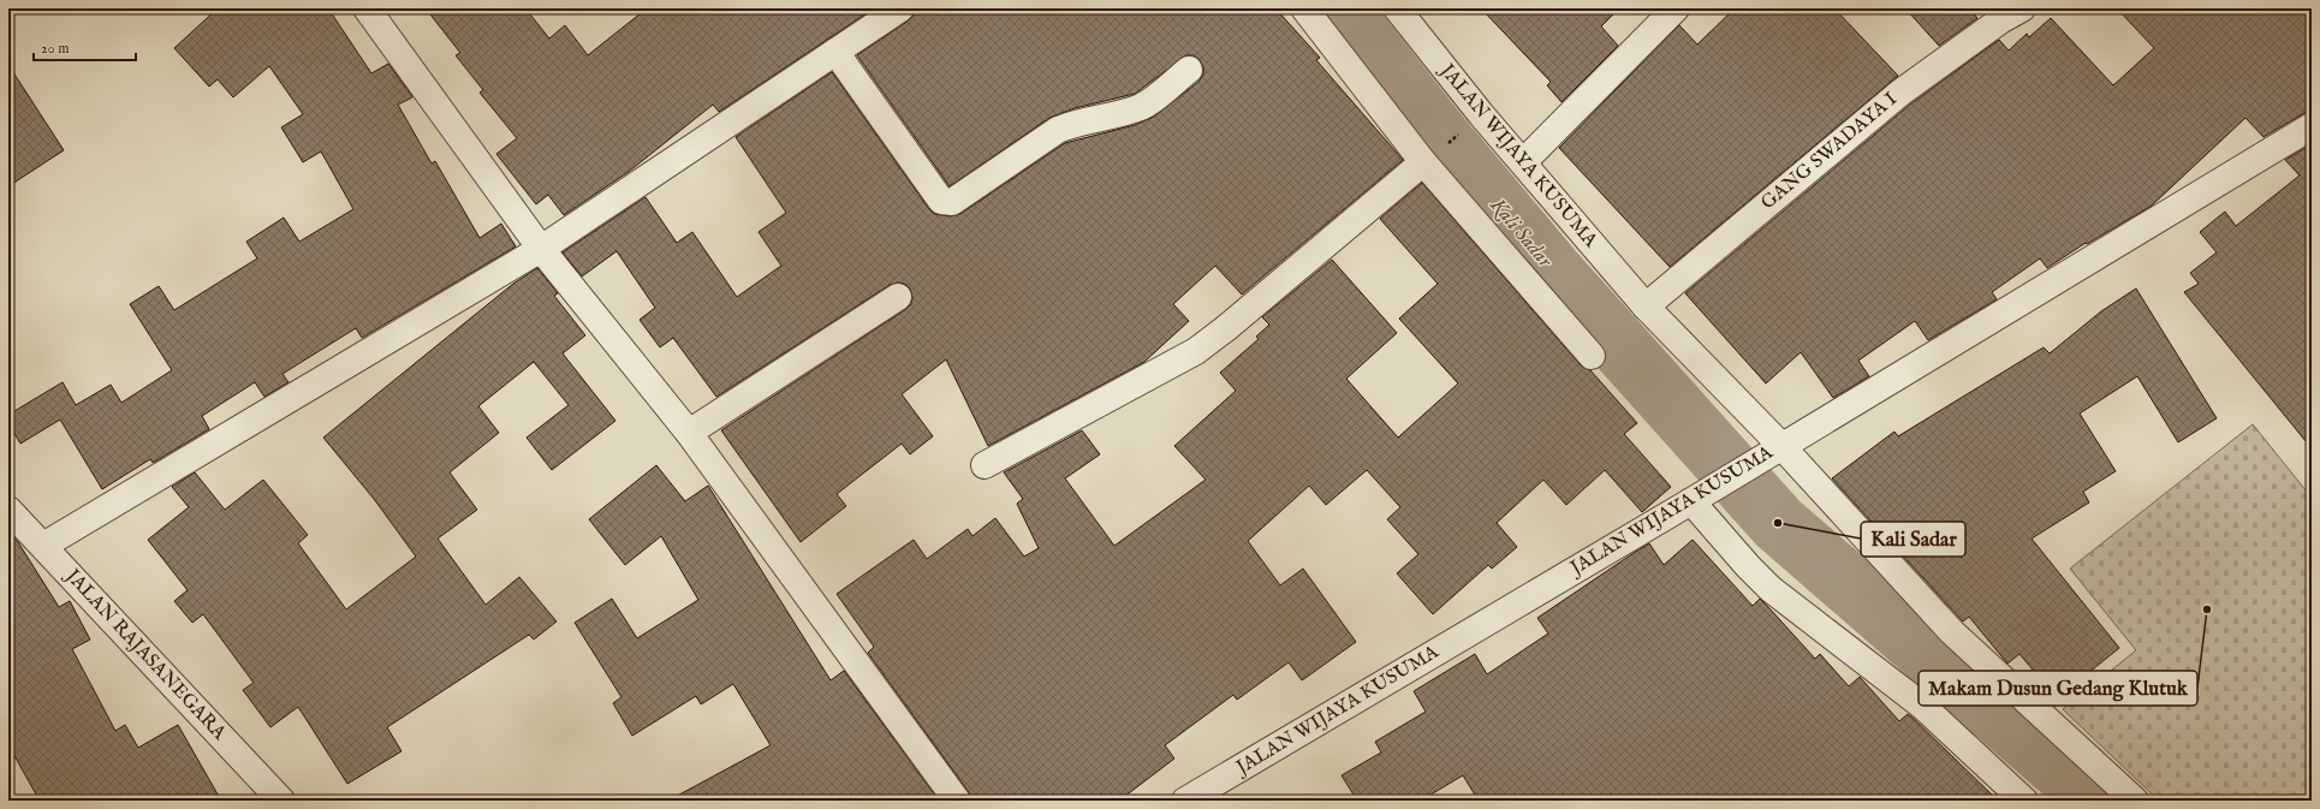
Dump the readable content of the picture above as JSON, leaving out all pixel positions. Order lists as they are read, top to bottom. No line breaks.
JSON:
{"streets":{"street":["GANG SWADAYA I","JALAN WIJAYA KUSUMA","JALAN RAJASANEGARA"]},"crossings":[["GANG SWADAYA I","JALAN WIJAYA KUSUMA"]],"water":["Kali Sadar"],"places":["Kali Sadar","Makam Dusun Gedang Klutuk"],"scale_bar":"20 m"}
